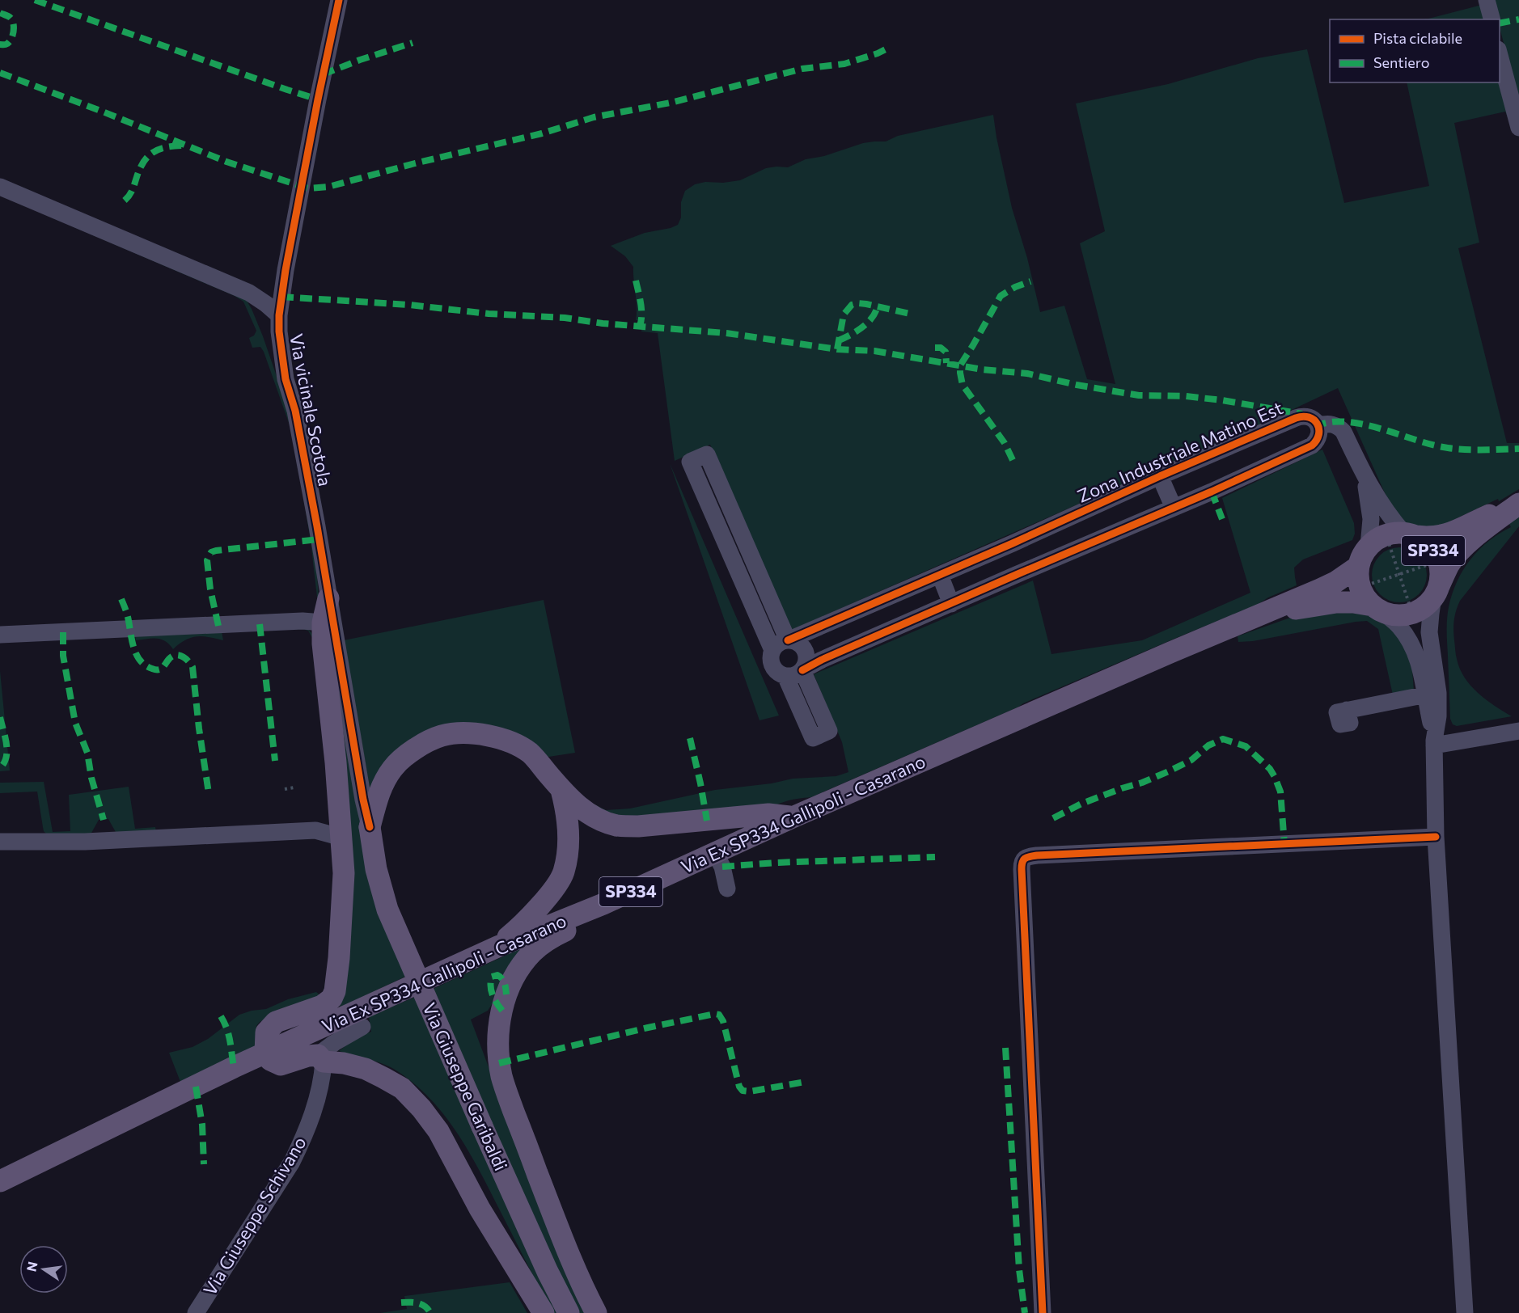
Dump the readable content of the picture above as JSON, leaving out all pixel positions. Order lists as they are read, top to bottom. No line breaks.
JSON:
{"streets":{"main road":["SP334","Via Ex SP334 Gallipoli - Casarano","Via Giuseppe Garibaldi"],"street":["Via vicinale Scotola","Zona Industriale Matino Est","Via Giuseppe Schivano"]},"crossings":[["Via vicinale Scotola","Via Giuseppe Garibaldi"],["Zona Industriale Matino Est","SP334"],["SP334","Via Ex SP334 Gallipoli - Casarano"]],"legend":["Pista ciclabile","Sentiero"],"north":"left"}
